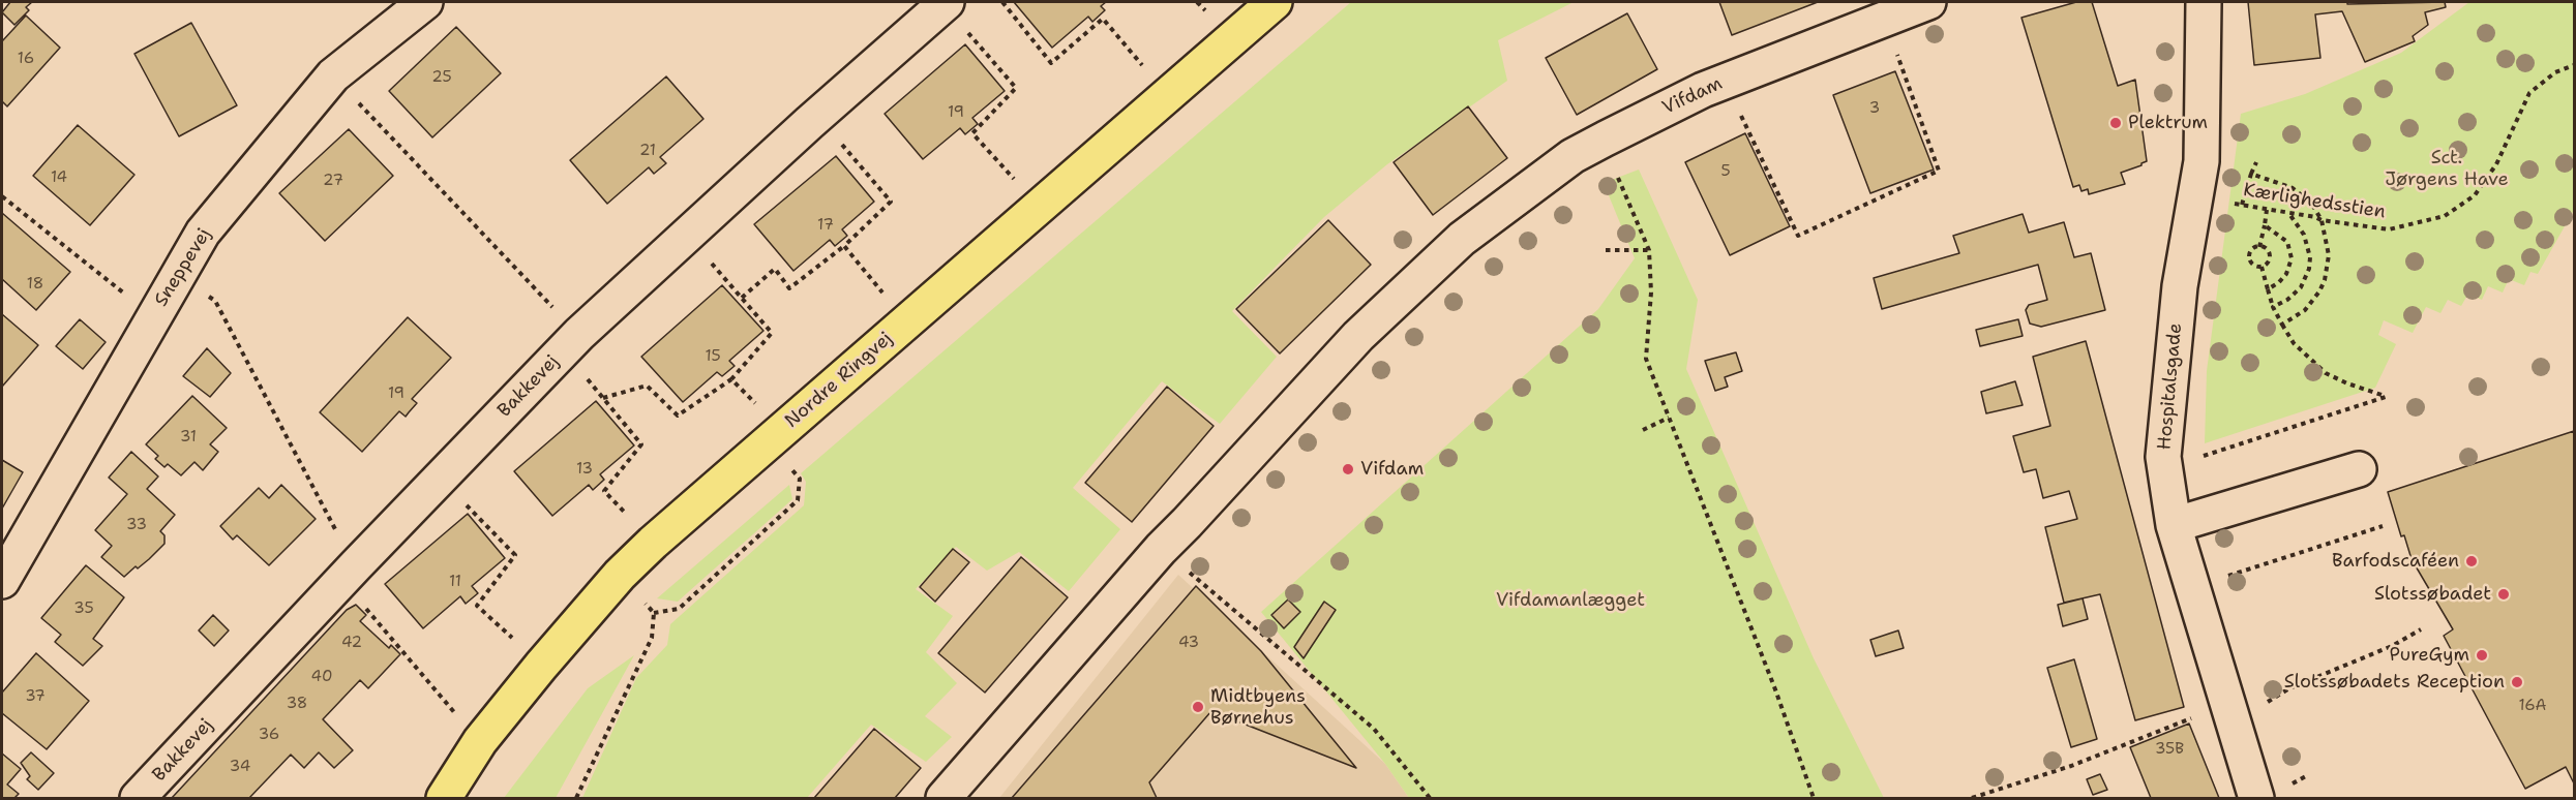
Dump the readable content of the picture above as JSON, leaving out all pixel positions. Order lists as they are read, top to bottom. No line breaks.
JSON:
{"streets":{"main road":["Nordre Ringvej"],"street":["Vifdam","Sneppevej","Bakkevej","Hospitalsgade"],"path":["Kærlighedsstien"]},"crossings":[["Kærlighedsstien","Hospitalsgade"]],"parks":["Sct. Jørgens Have","Vifdamanlægget"],"places":["Plektrum","Vifdam","Barfodscaféen","Slotssøbadet","PureGym","Slotssøbadets Reception","Midtbyens Børnehus"],"house_numbers":["16","25","3","19","21","5","14","27","17","18","15","19","31","13","33","11","35","42","43","40","37","38","16A","36","35B","34"]}
